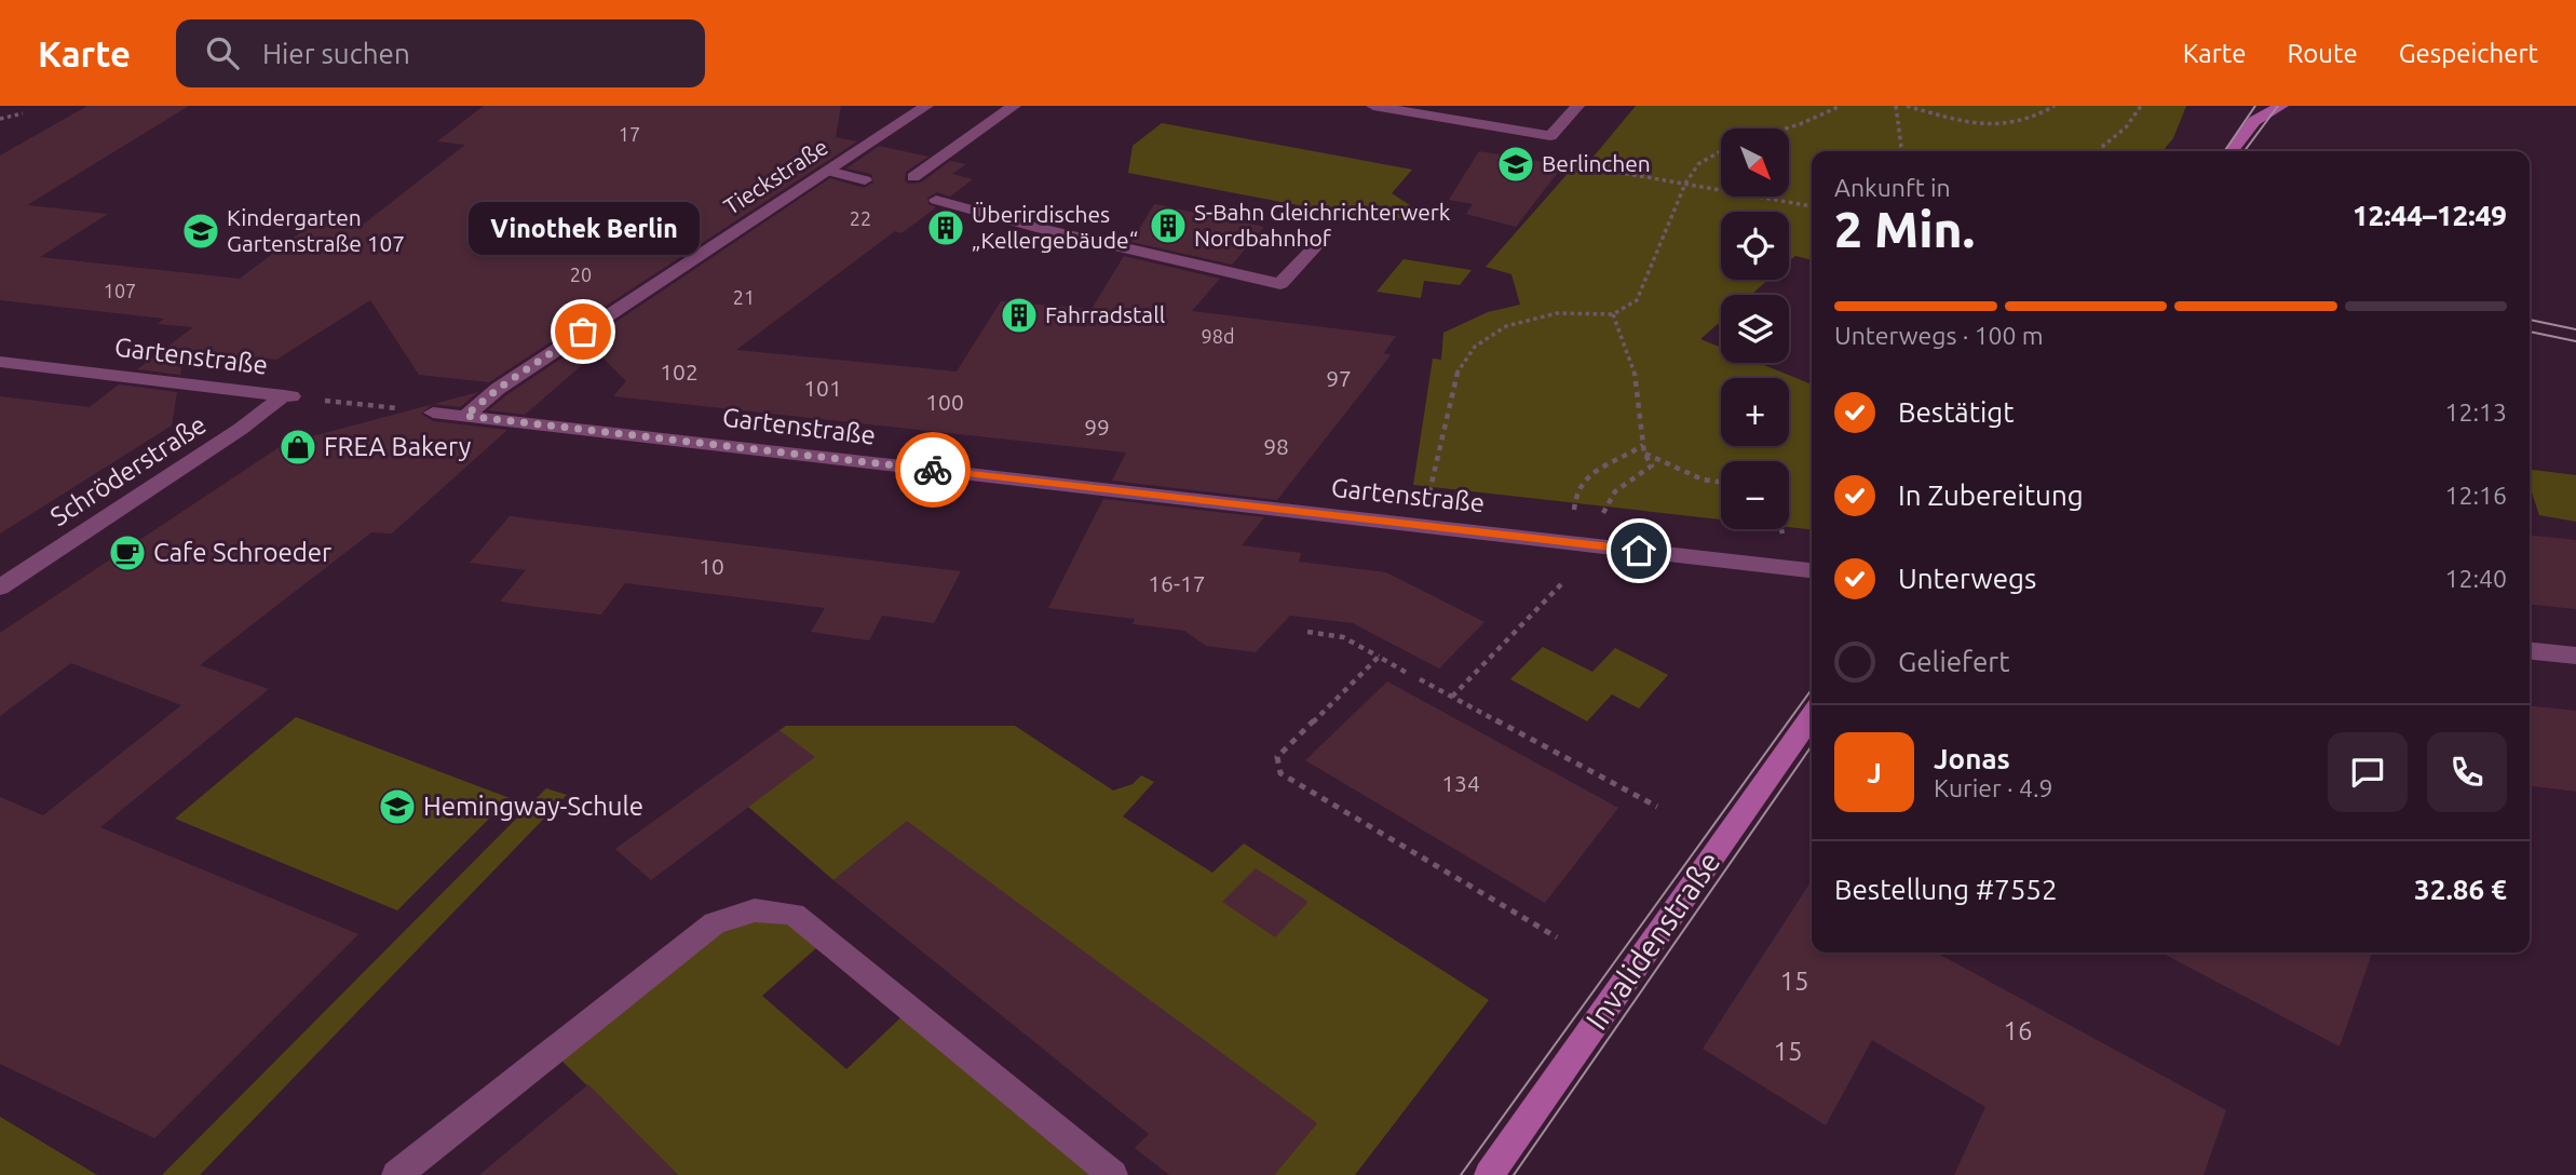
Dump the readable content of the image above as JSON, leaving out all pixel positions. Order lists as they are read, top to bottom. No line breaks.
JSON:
{"streets":{"street":["Tieckstraße","Gartenstraße","Schröderstraße","Invalidenstraße"]},"crossings":[["Tieckstraße","Gartenstraße"],["Gartenstraße","Schröderstraße"]],"places":{"school or university":["Berlinchen","Kindergarten Gartenstraße 107","Hemingway-Schule"],"building":["S-Bahn Gleichrichterwerk Nordbahnhof","Überirdisches „Kellergebäude“","Fahrradstall"],"other":["Vinothek Berlin"],"shop":["FREA Bakery"],"cafe":["Cafe Schroeder"]},"house_numbers":["17","22","20","107","21","98d","102","97","101","100","99","98","10","16-17","134","15","16","15"],"north":"bottom right","page":{"header":"Karte","search":"Hier suchen","nav":["Karte","Route","Gespeichert"],"map_buttons":["+","−"],"heading":["2 Min.","Ankunft in","12:44–12:49"],"panel":["Jonas","Kurier · 4.9","Bestellung #7552","32.86 €"],"bubble":"Vinothek Berlin","bar":"Unterwegs · 100 m","list":[["Bestätigt","12:13"],["In Zubereitung","12:16"],["Unterwegs","12:40"],"Geliefert"],"round":"J"}}
